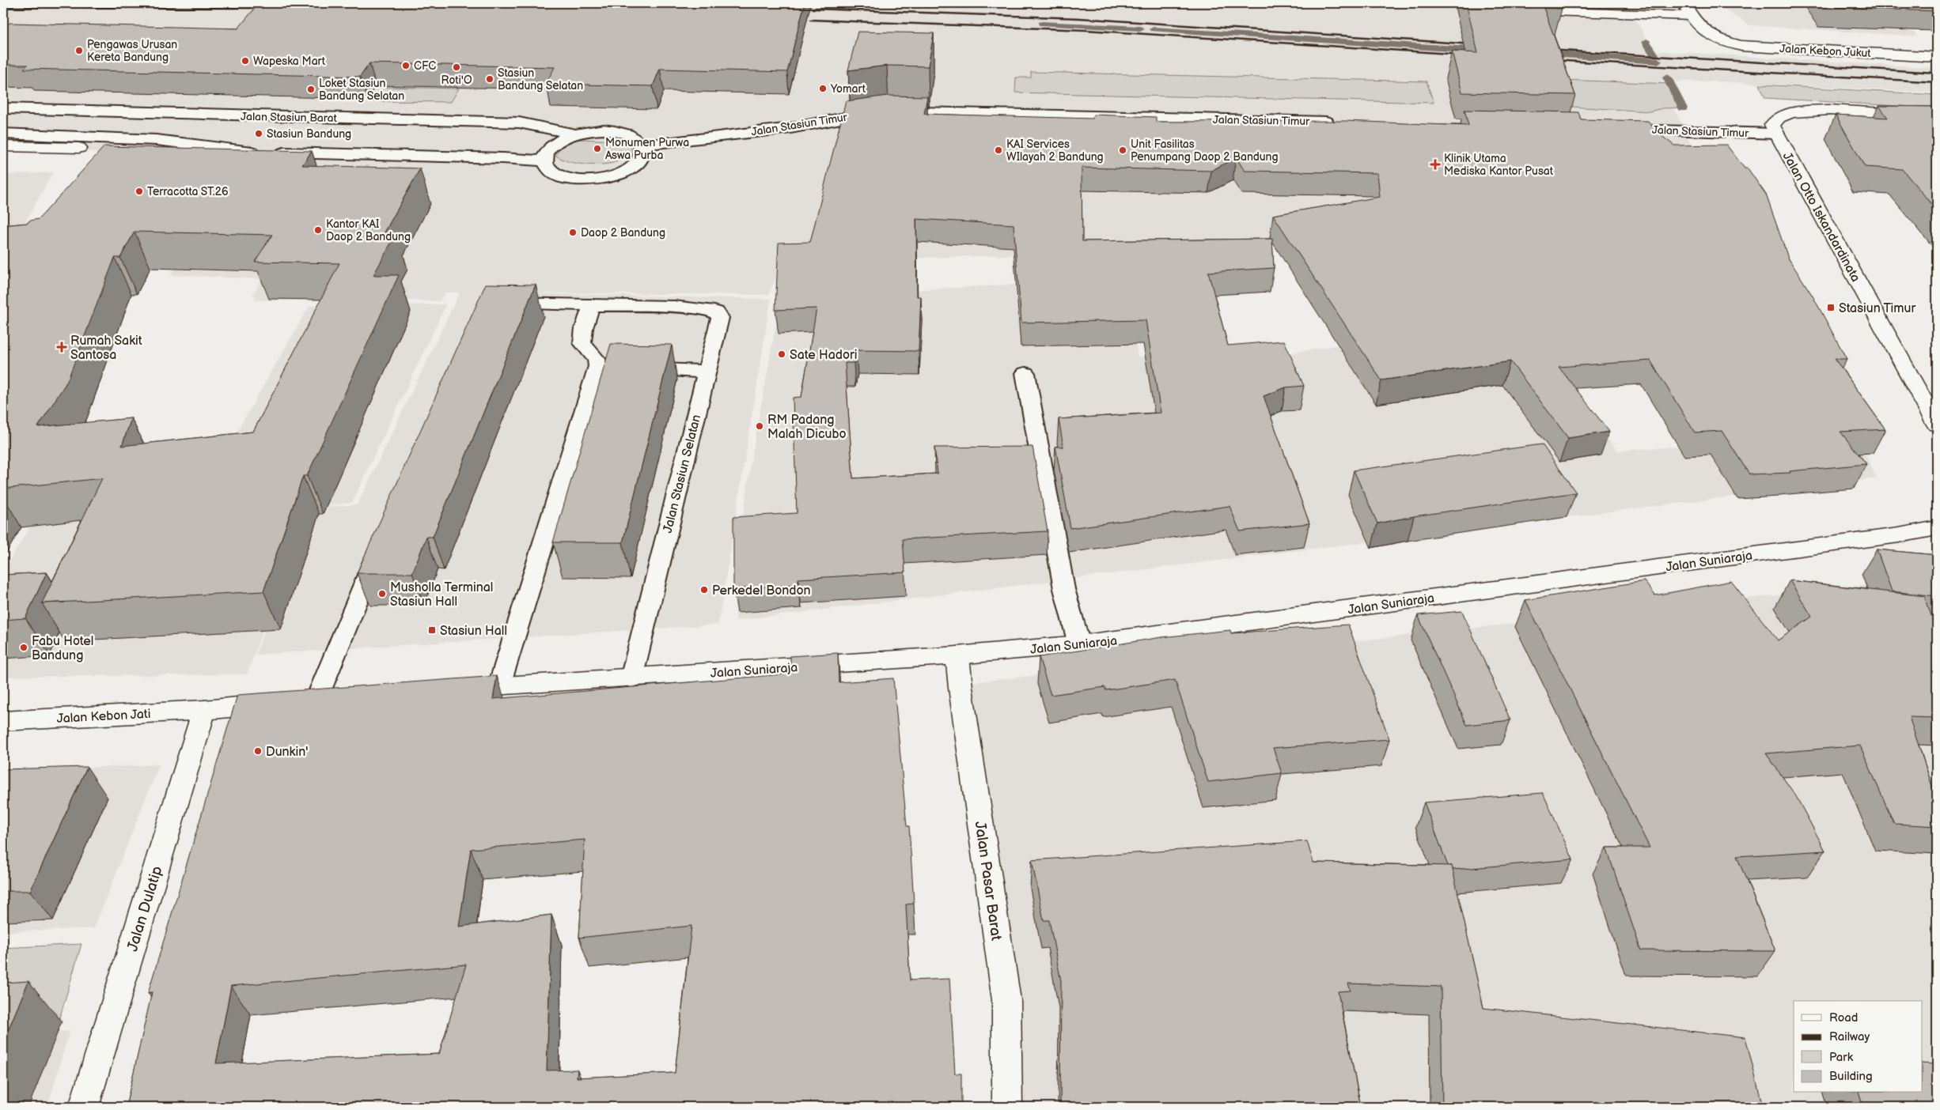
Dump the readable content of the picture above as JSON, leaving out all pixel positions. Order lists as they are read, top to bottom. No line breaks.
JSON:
{"streets":{"main road":["Jalan Kebon Jukut","Jalan Otto Iskandardinata","Jalan Suniaraja","Jalan Kebon Jati","Jalan Pasar Barat","Jalan Dulatip"],"lane":["Jalan Stasiun Barat","Jalan Stasiun Timur","Jalan Stasiun Selatan"]},"crossings":[["Jalan Stasiun Timur","Jalan Otto Iskandardinata"],["Jalan Stasiun Selatan","Jalan Suniaraja"],["Jalan Suniaraja","Jalan Pasar Barat"],["Jalan Kebon Jati","Jalan Dulatip"]],"places":{"other":["Pengawas Urusan Kereta Bandung","Wapeska Mart","CFC","Roti'O","Stasiun Bandung Selatan","Yomart","Loket Stasiun Bandung Selatan","Stasiun Bandung","Monumen Purwa Aswa Purba","KAI Services WIlayah 2 Bandung","Unit Fasilitas Penumpang Daop 2 Bandung","Terracotta ST.26","Kantor KAI Daop 2 Bandung","Daop 2 Bandung","Sate Hadori","RM Padang Malah Dicubo","Perkedel Bondon","Musholla Terminal Stasiun Hall","Fabu Hotel Bandung","Dunkin'"],"health":["Klinik Utama Mediska Kantor Pusat","Rumah Sakit Santosa"],"transit":["Stasiun Timur","Stasiun Hall"]},"legend":["Road","Railway","Park","Building"]}
